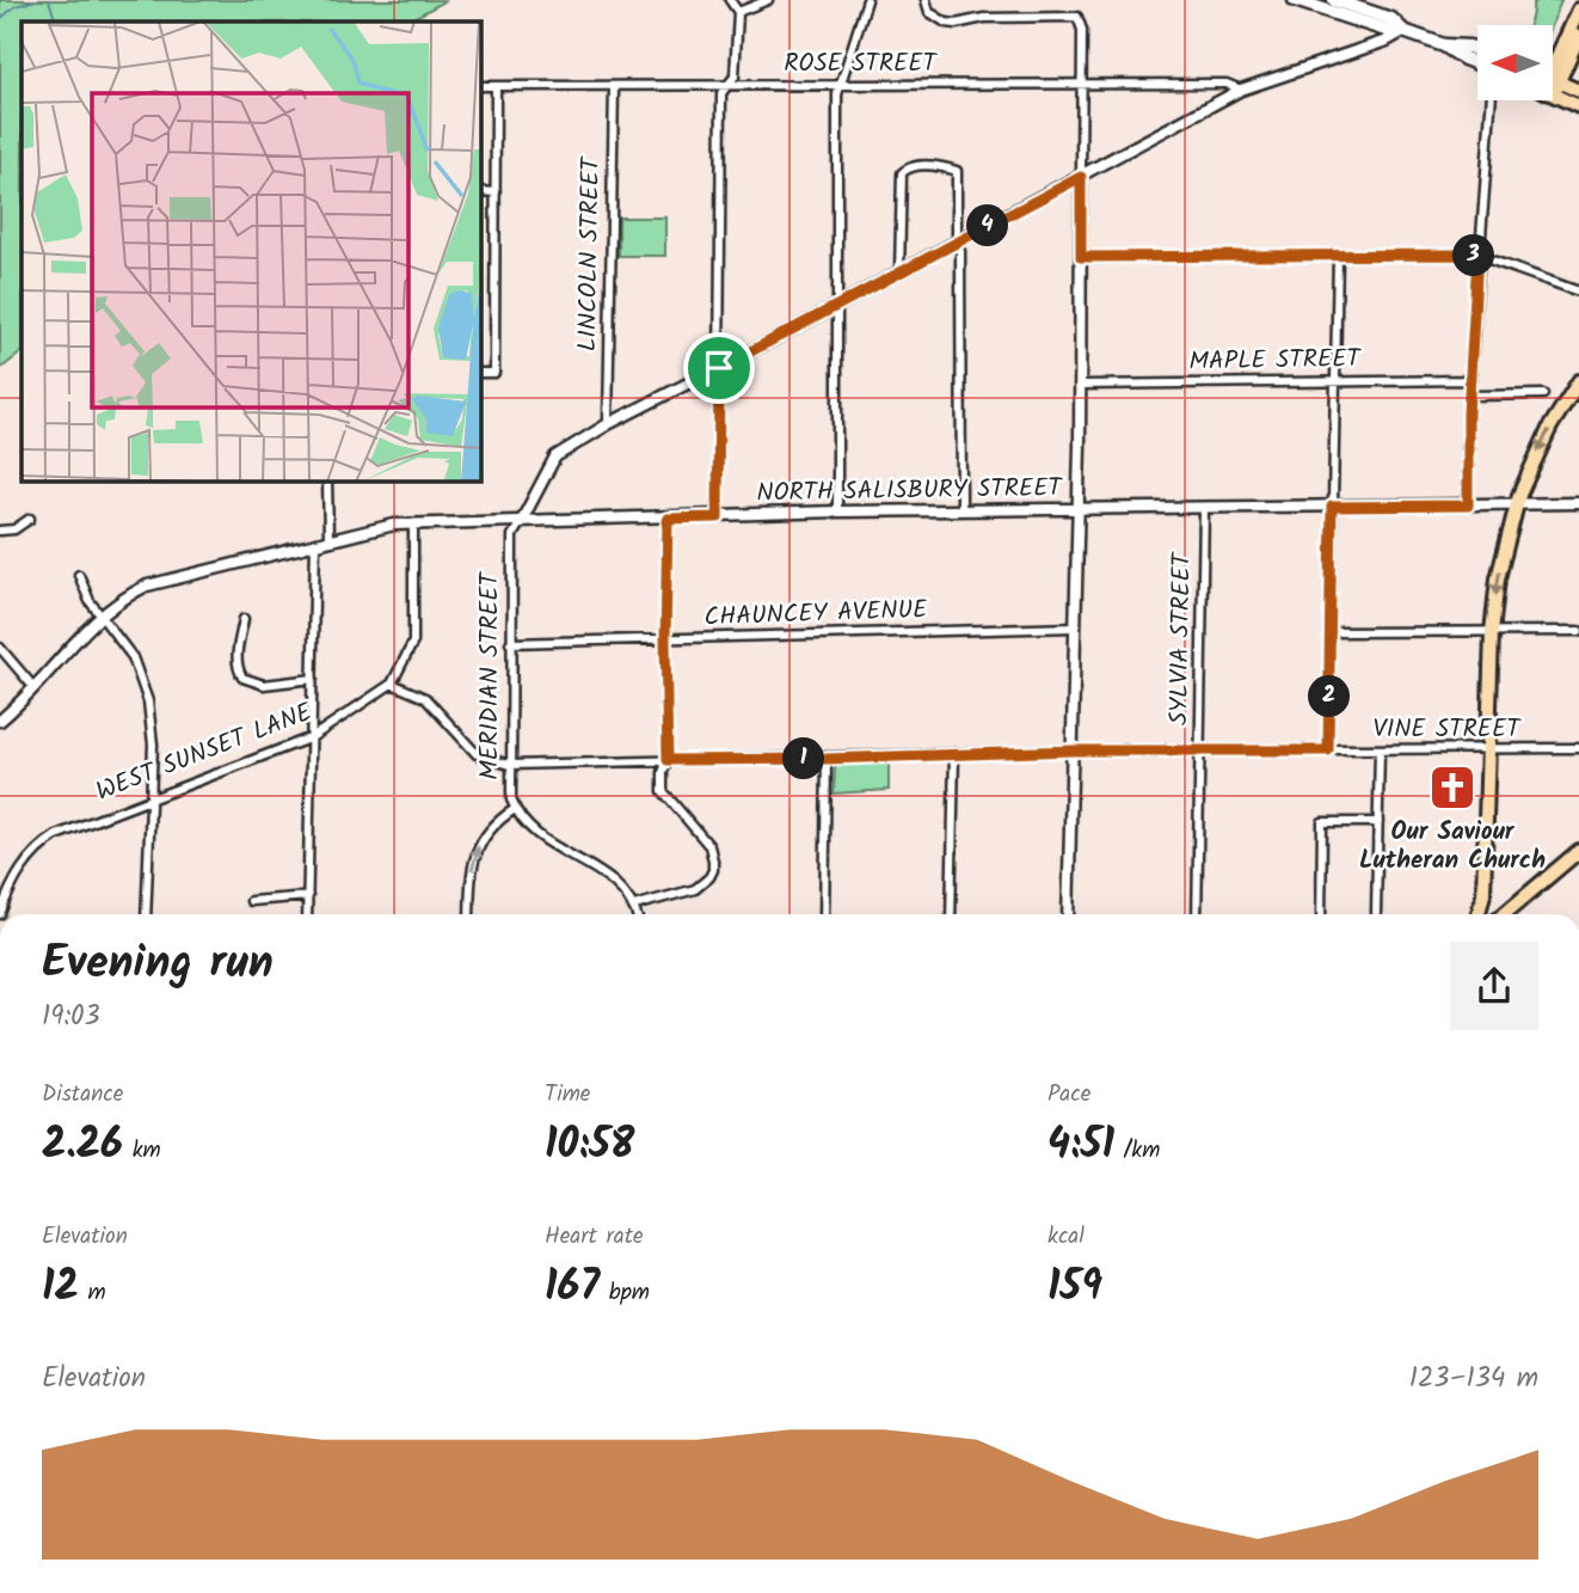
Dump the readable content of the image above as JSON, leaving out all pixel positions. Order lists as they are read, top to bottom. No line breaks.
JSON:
{"streets":{"street":["ROSE STREET","LINCOLN STREET","MAPLE STREET","NORTH SALISBURY STREET","CHAUNCEY AVENUE","SYLVIA STREET","MERIDIAN STREET","VINE STREET","WEST SUNSET LANE"]},"crossings":[["ROSE STREET","LINCOLN STREET"],["NORTH SALISBURY STREET","SYLVIA STREET"],["NORTH SALISBURY STREET","MERIDIAN STREET"],["NORTH SALISBURY STREET","WEST SUNSET LANE"],["CHAUNCEY AVENUE","MERIDIAN STREET"],["SYLVIA STREET","VINE STREET"],["MERIDIAN STREET","VINE STREET"],["VINE STREET","WEST SUNSET LANE"]],"places":{"church":["Our Saviour Lutheran Church"]},"north":"left","page":{"pins":["4","3","2","1"],"heading":["Evening run","19:03"],"stats":[["Distance","2.26 km"],["Time","10:58"],["Pace","4:51 /km"],["Elevation","12 m"],["Heart rate","167 bpm"],["kcal","159"]],"chart":["Elevation","123–134 m"]}}
